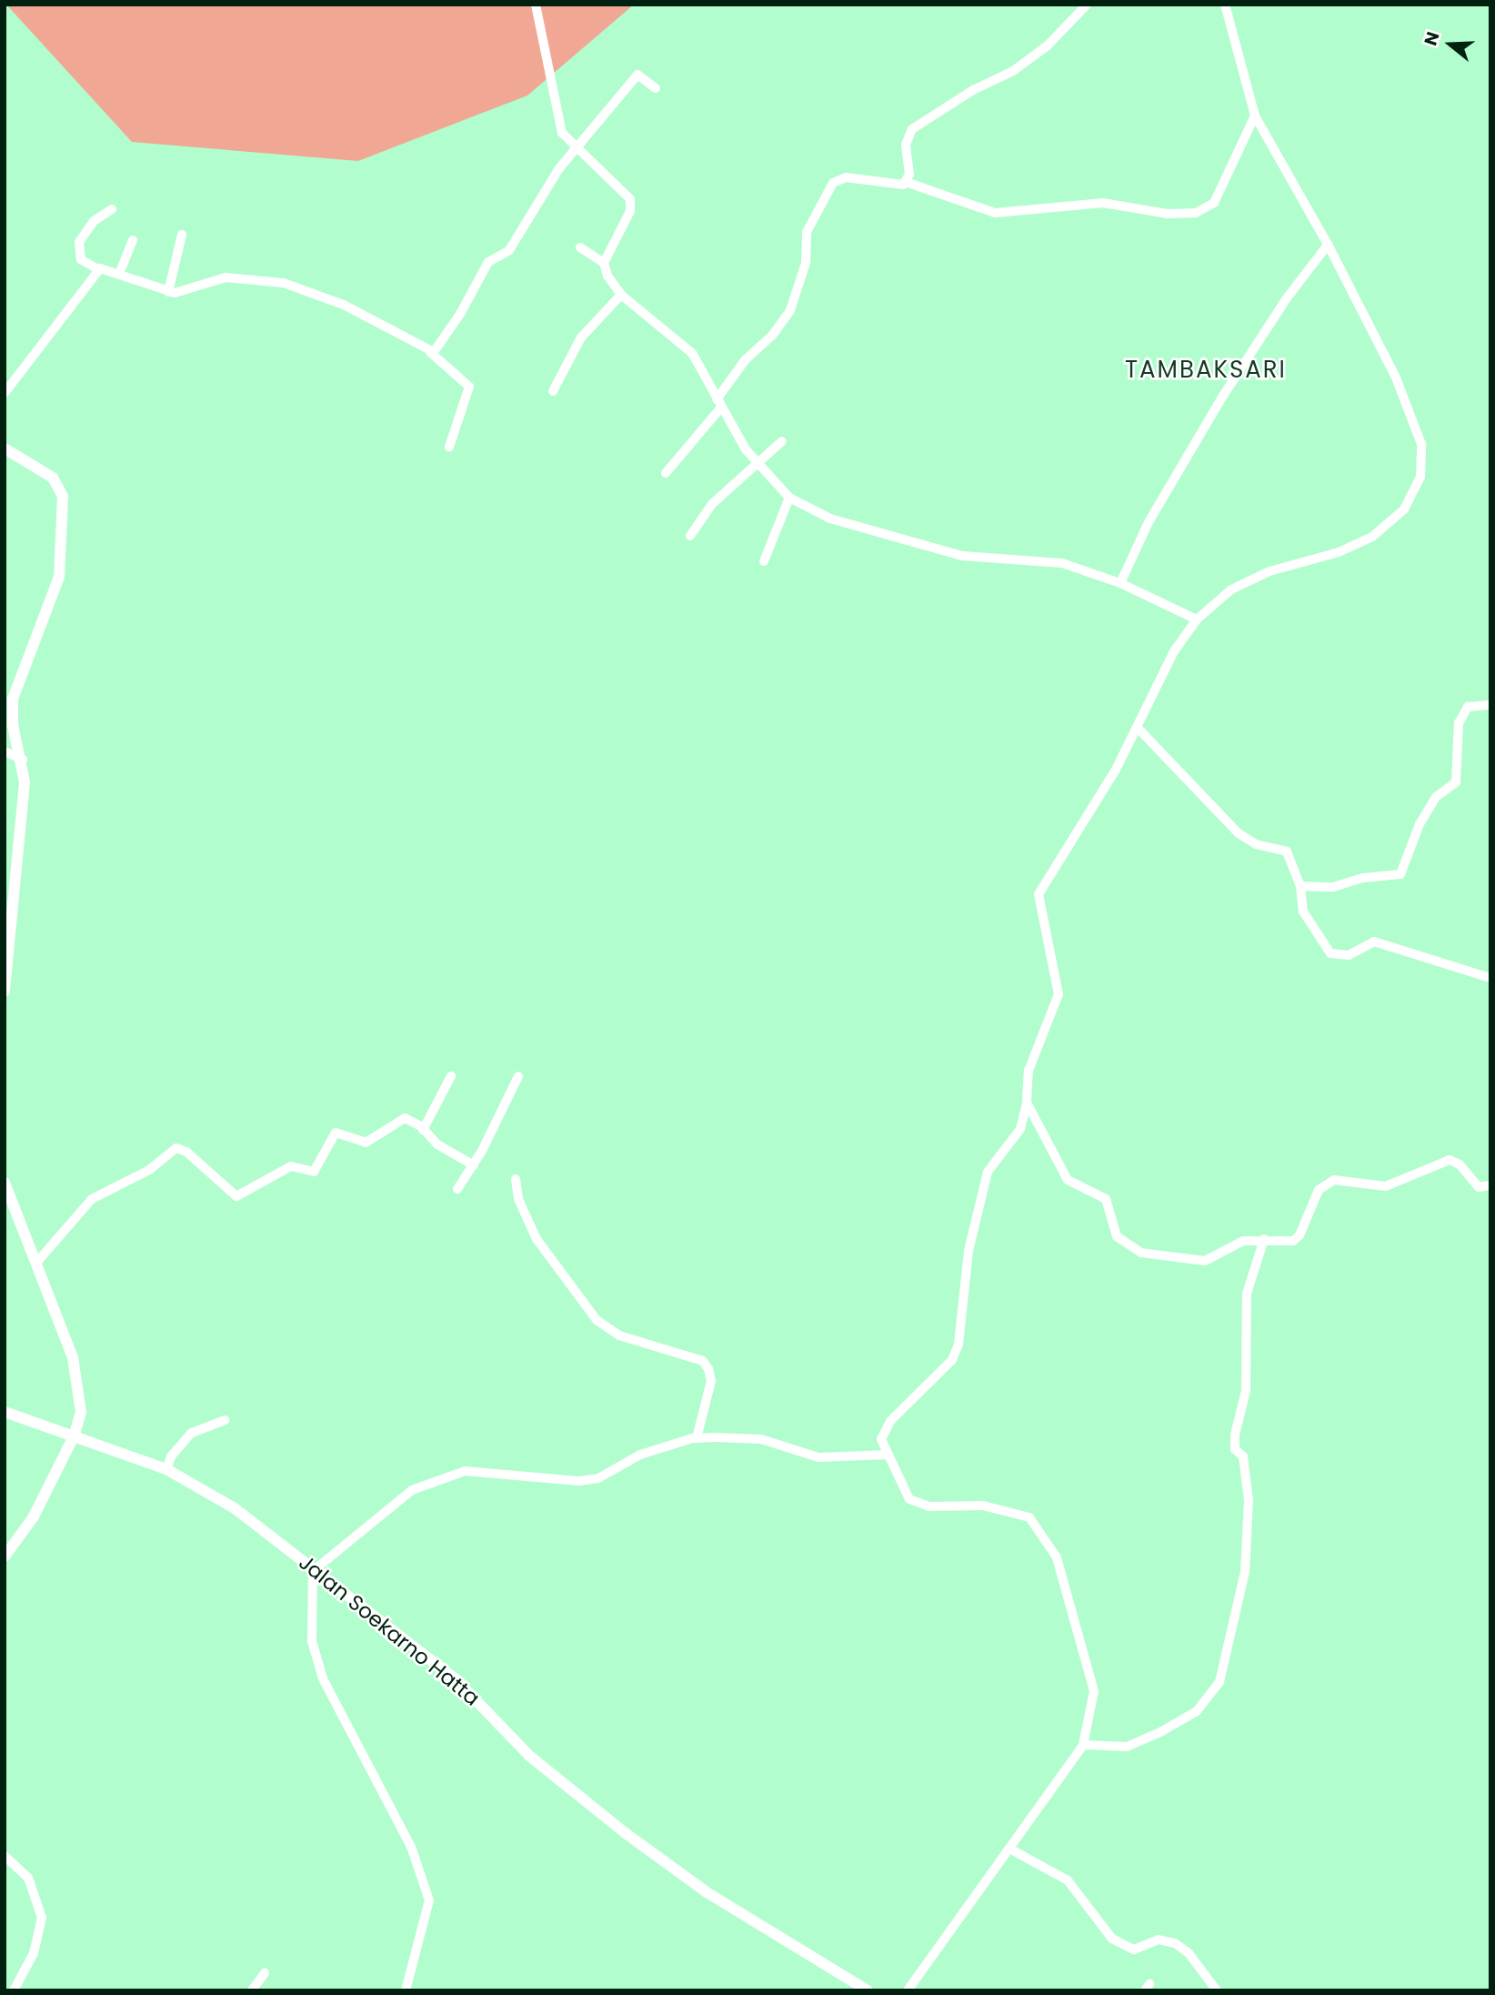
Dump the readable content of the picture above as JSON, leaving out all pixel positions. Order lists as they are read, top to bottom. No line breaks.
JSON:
{"streets":{"street":["Jalan Soekarno Hatta"]},"districts":["TAMBAKSARI"],"north":"left"}
